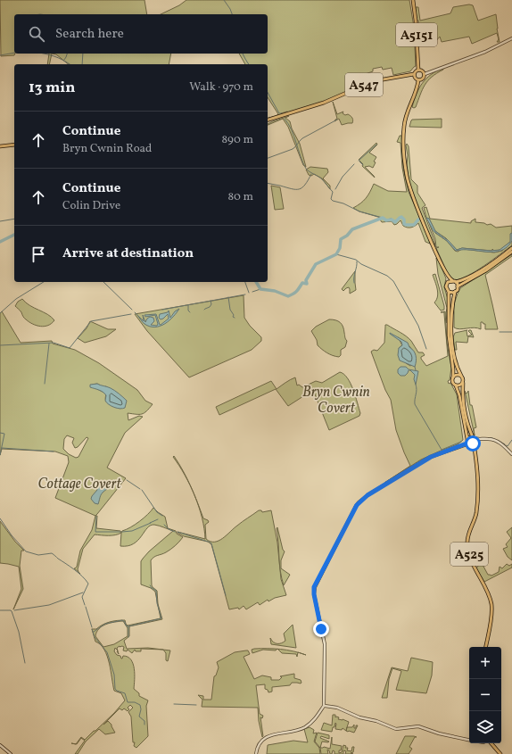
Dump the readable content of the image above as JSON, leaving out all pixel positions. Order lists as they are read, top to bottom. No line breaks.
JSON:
{"streets":{"main road":["A5151","A547","A525"]},"crossings":[["A5151","A547"]],"parks":["Bryn Cwnin Covert","Cottage Covert"],"page":{"search":"Search here","heading":["13 min","Walk · 970 m"],"list":[["Continue","Bryn Cwnin Road","890 m"],["Continue","Colin Drive","80 m"],"Arrive at destination"],"map_buttons":["+","−"]}}
